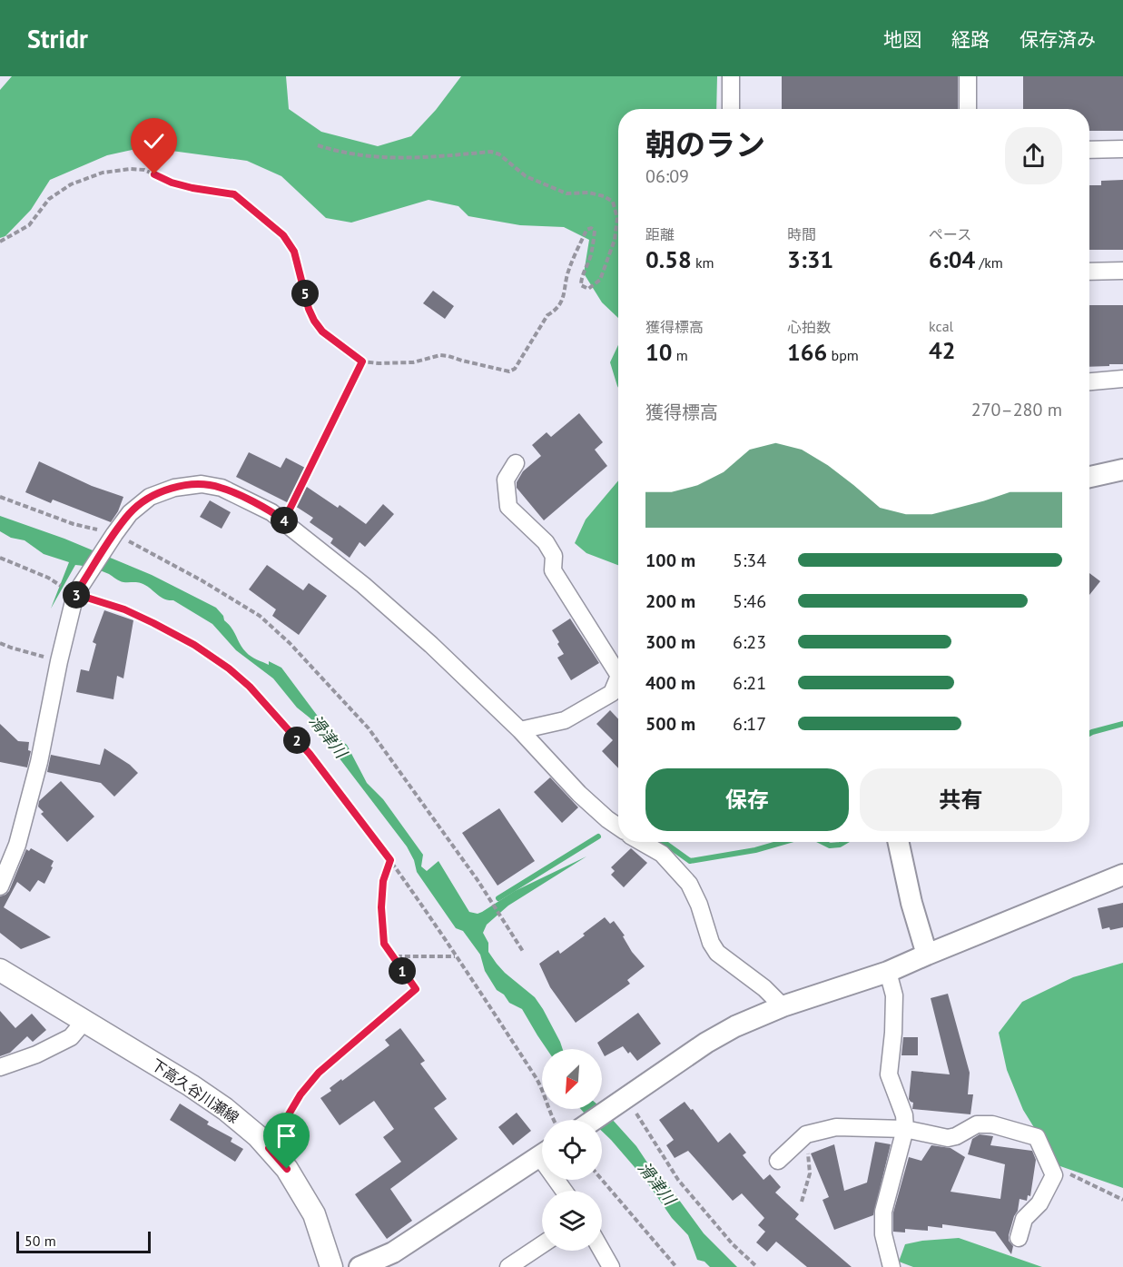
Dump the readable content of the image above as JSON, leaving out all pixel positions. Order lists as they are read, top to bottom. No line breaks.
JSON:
{"streets":{"main road":["下高久谷川瀬線"]},"water":["滑津川"],"scale_bar":"50 m","north":"bottom left","page":{"header":"Stridr","nav":["地図","経路","保存済み"],"heading":["朝のラン","06:09"],"stats":[["距離","0.58 km"],["時間","3:31"],["ペース","6:04 /km"],["獲得標高","10 m"],["心拍数","166 bpm"],["kcal","42"]],"pins":["5","4","3","2","1"],"chart":["獲得標高","270–280 m"],"list":[{"name":"100 m","note":"5:34"},{"name":"200 m","note":"5:46"},{"name":"300 m","note":"6:23"},{"name":"400 m","note":"6:21"},{"name":"500 m","note":"6:17"}],"buttons":["保存","共有"],"scale":"50 m"}}
